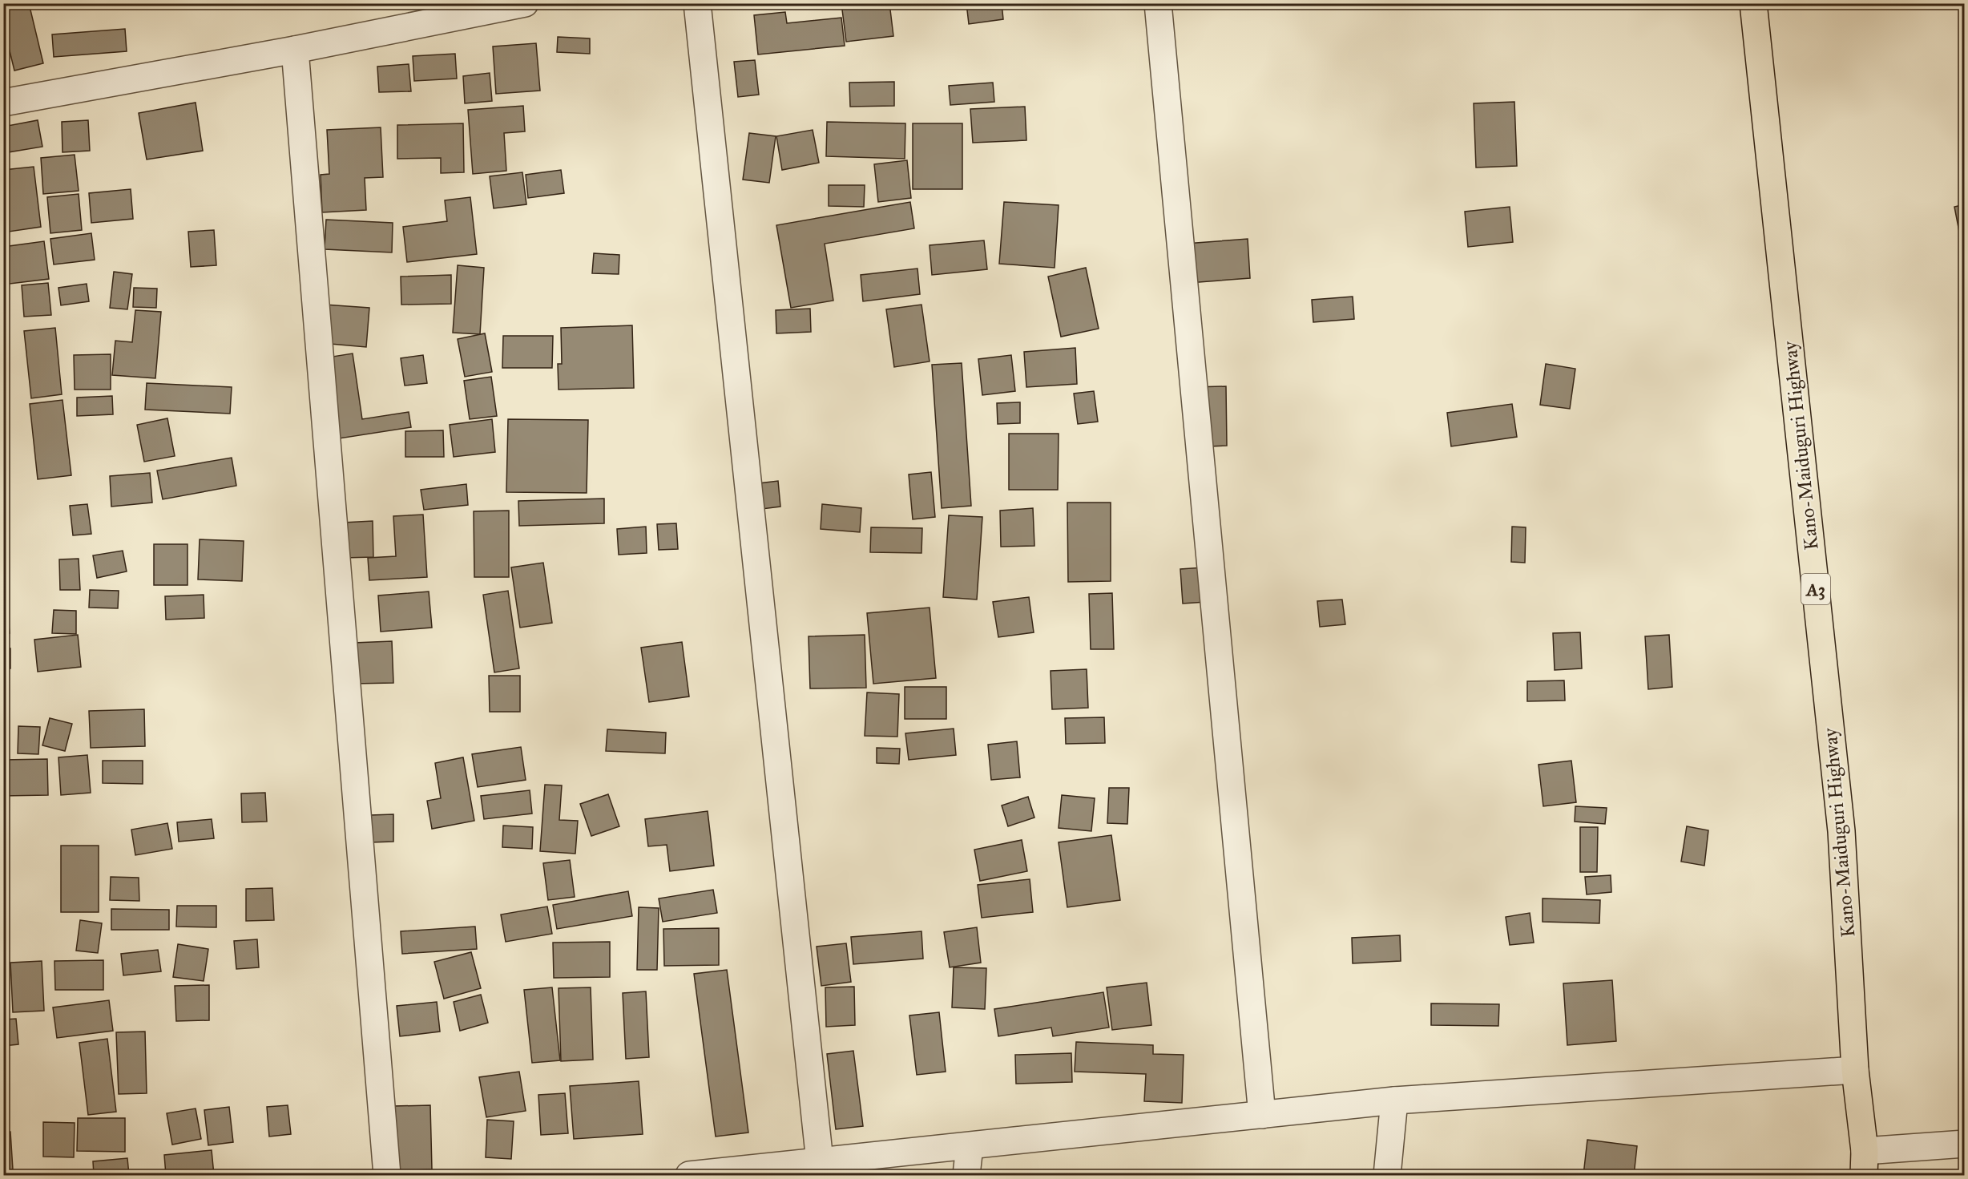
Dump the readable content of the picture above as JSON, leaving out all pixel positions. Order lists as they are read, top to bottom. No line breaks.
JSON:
{"streets":{"highway":["Kano-Maiduguri Highway","A3"]}}
